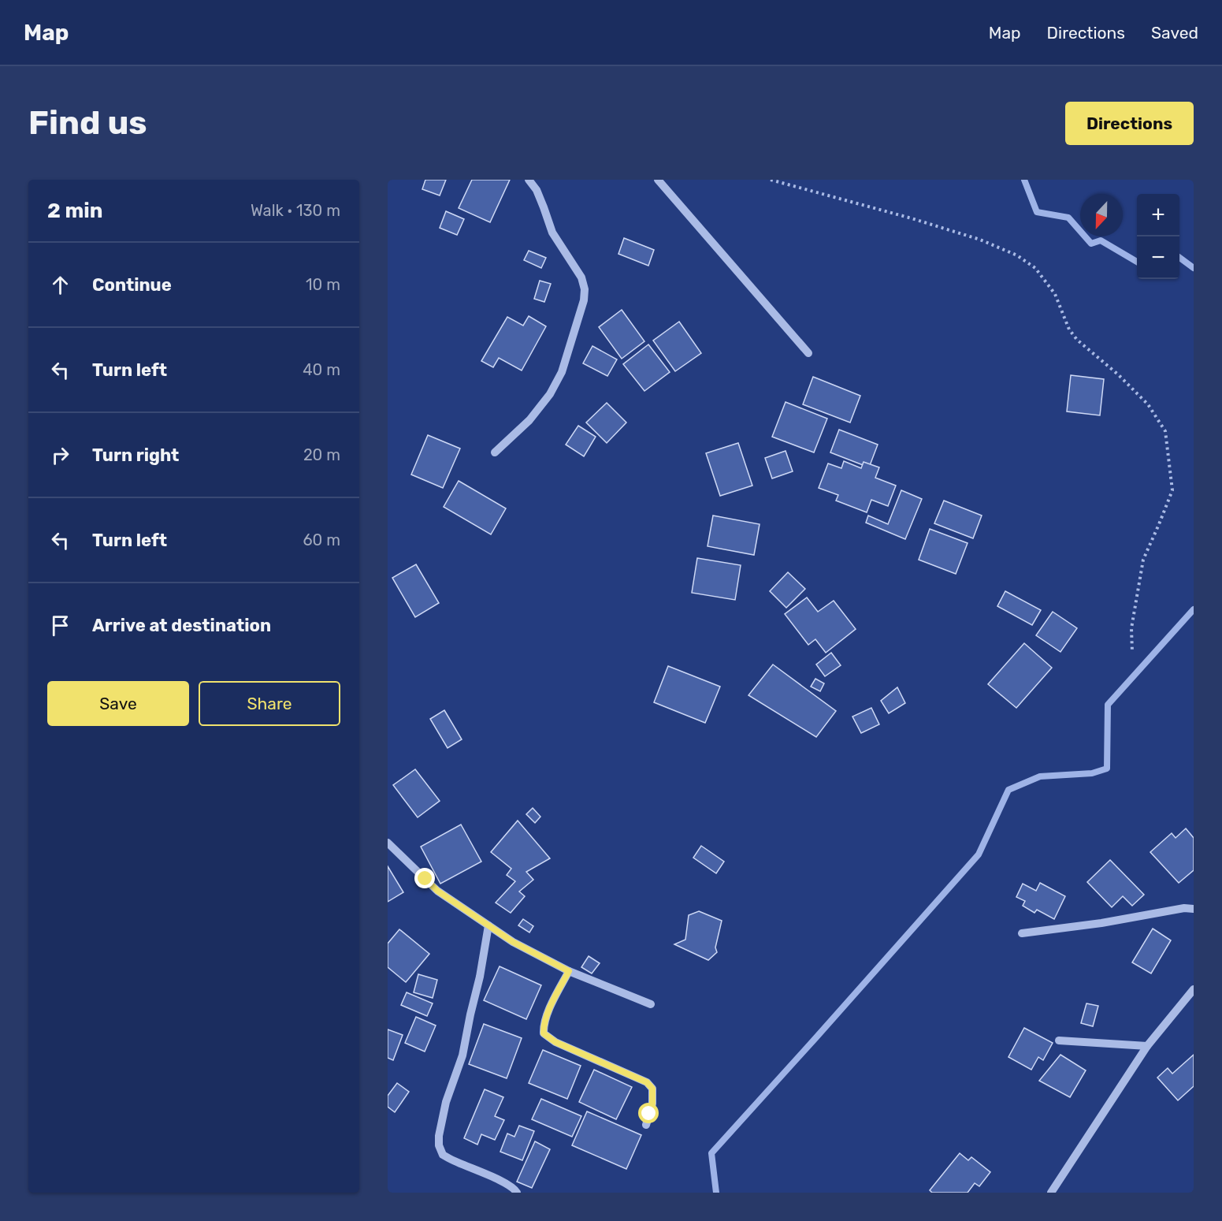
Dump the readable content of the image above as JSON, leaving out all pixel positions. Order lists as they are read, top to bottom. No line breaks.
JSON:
{"north":"bottom","page":{"header":"Map","nav":["Map","Directions","Saved"],"buttons":["Directions",["Save","Share"]],"title":"Find us","heading":["2 min","Walk · 130 m"],"map_buttons":["+","−"],"list":[["Continue","10 m"],["Turn left","40 m"],["Turn right","20 m"],["Turn left","60 m"],"Arrive at destination"]}}
